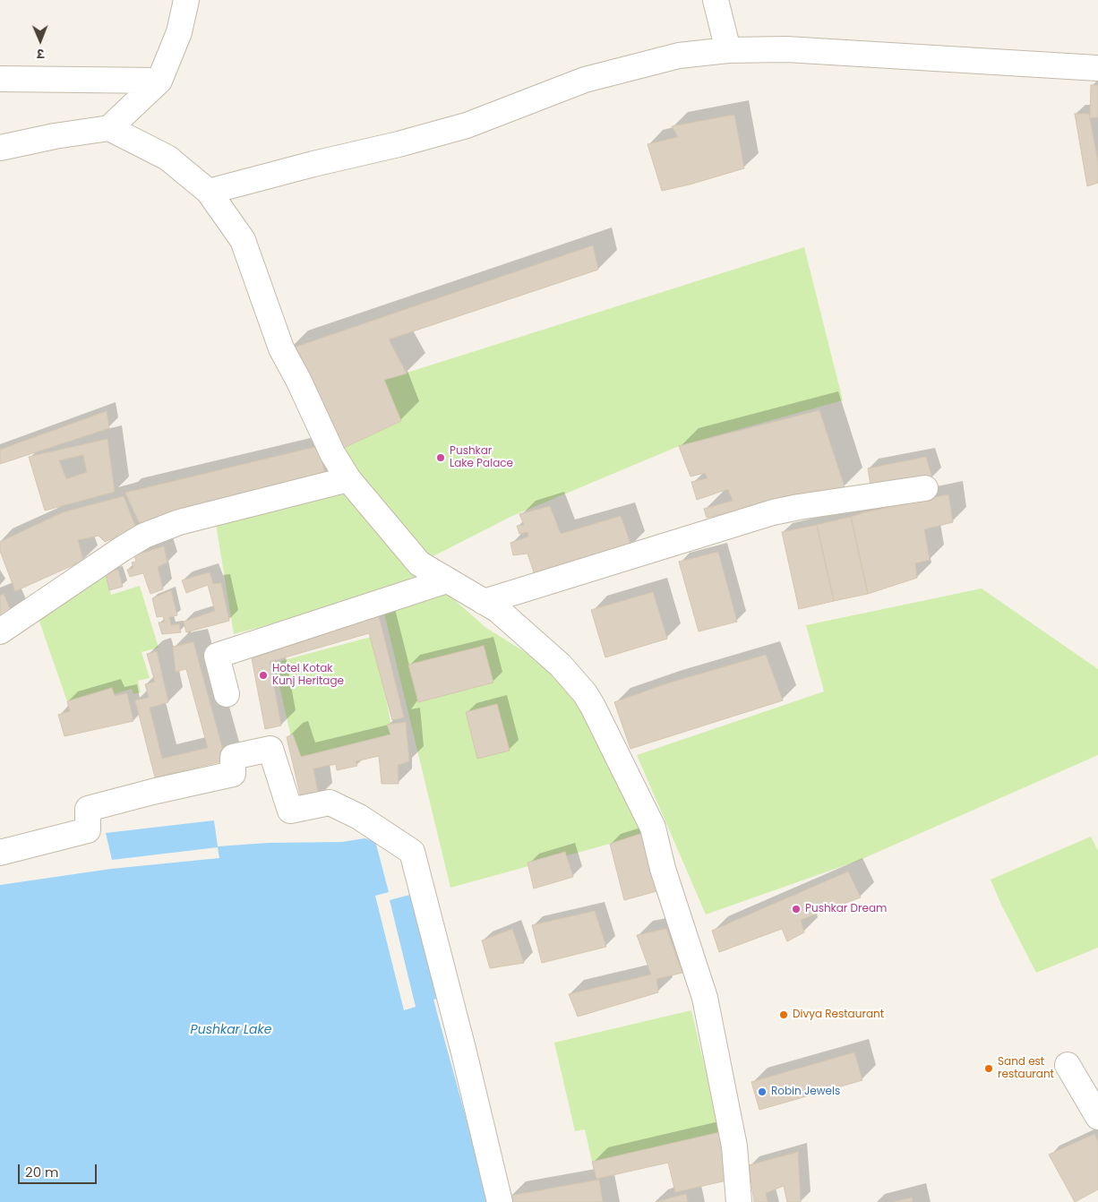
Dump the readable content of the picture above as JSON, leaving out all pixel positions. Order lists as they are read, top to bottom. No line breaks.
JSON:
{"water":["Pushkar Lake"],"places":["Pushkar Lake Palace","Hotel Kotak Kunj Heritage","Pushkar Dream","Divya Restaurant","Sand est restaurant","Robin Jewels"],"scale_bar":"20 m","north":"bottom"}
